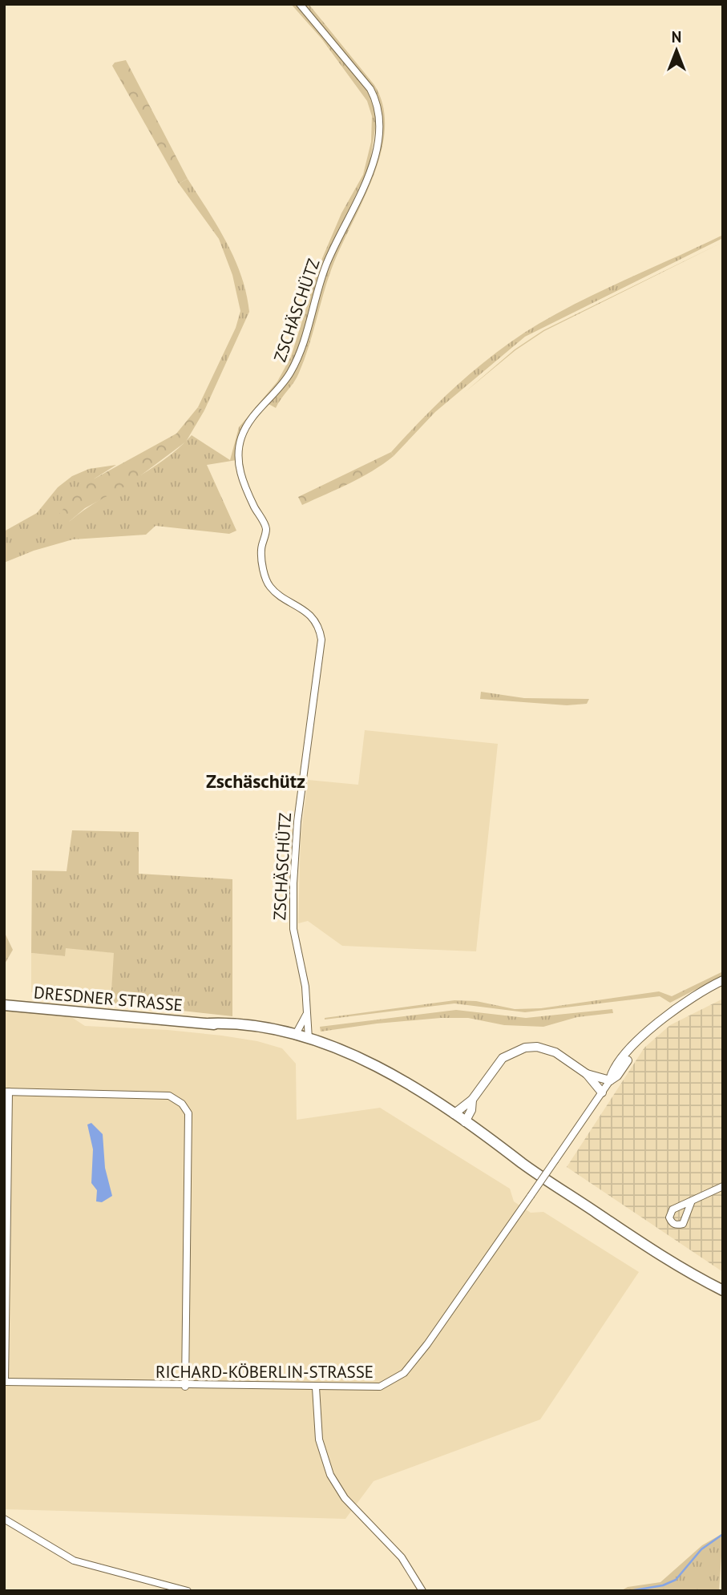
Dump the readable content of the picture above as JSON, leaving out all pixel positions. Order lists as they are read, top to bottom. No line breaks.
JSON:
{"streets":{"main road":["DRESDNER STRASSE"],"street":["ZSCHÄSCHÜTZ","RICHARD-KÖBERLIN-STRASSE"]},"crossings":[["ZSCHÄSCHÜTZ","DRESDNER STRASSE"]],"districts":["Zschäschütz"],"north":"top"}
